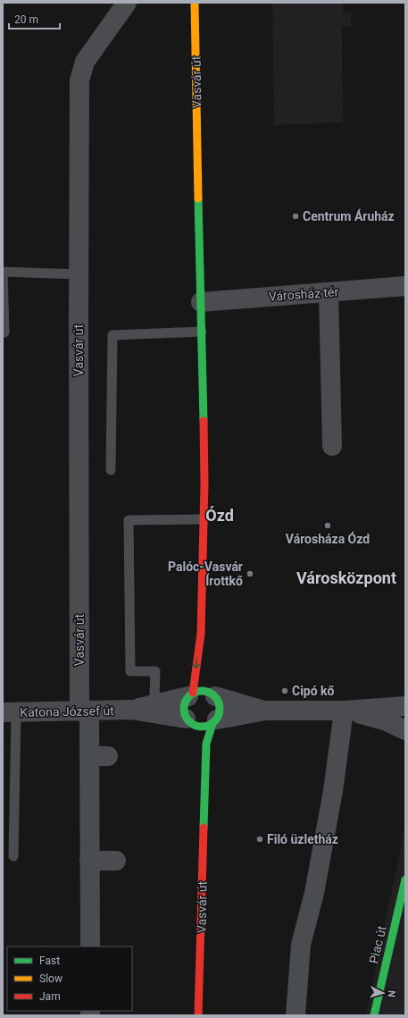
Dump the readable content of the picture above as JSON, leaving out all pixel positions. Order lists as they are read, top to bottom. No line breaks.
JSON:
{"streets":{"street":["Vasvár út","Városház tér","Katona József út","Piac út"]},"crossings":[["Vasvár út","Városház tér"],["Vasvár út","Katona József út"]],"districts":["Ózd","Városközpont"],"places":["Centrum Áruház","Városháza Ózd","Palóc-Vasvár Írottkő","Cipó kő","Filó üzletház"],"legend":["Fast","Slow","Jam"],"scale_bar":"20 m","north":"right"}
